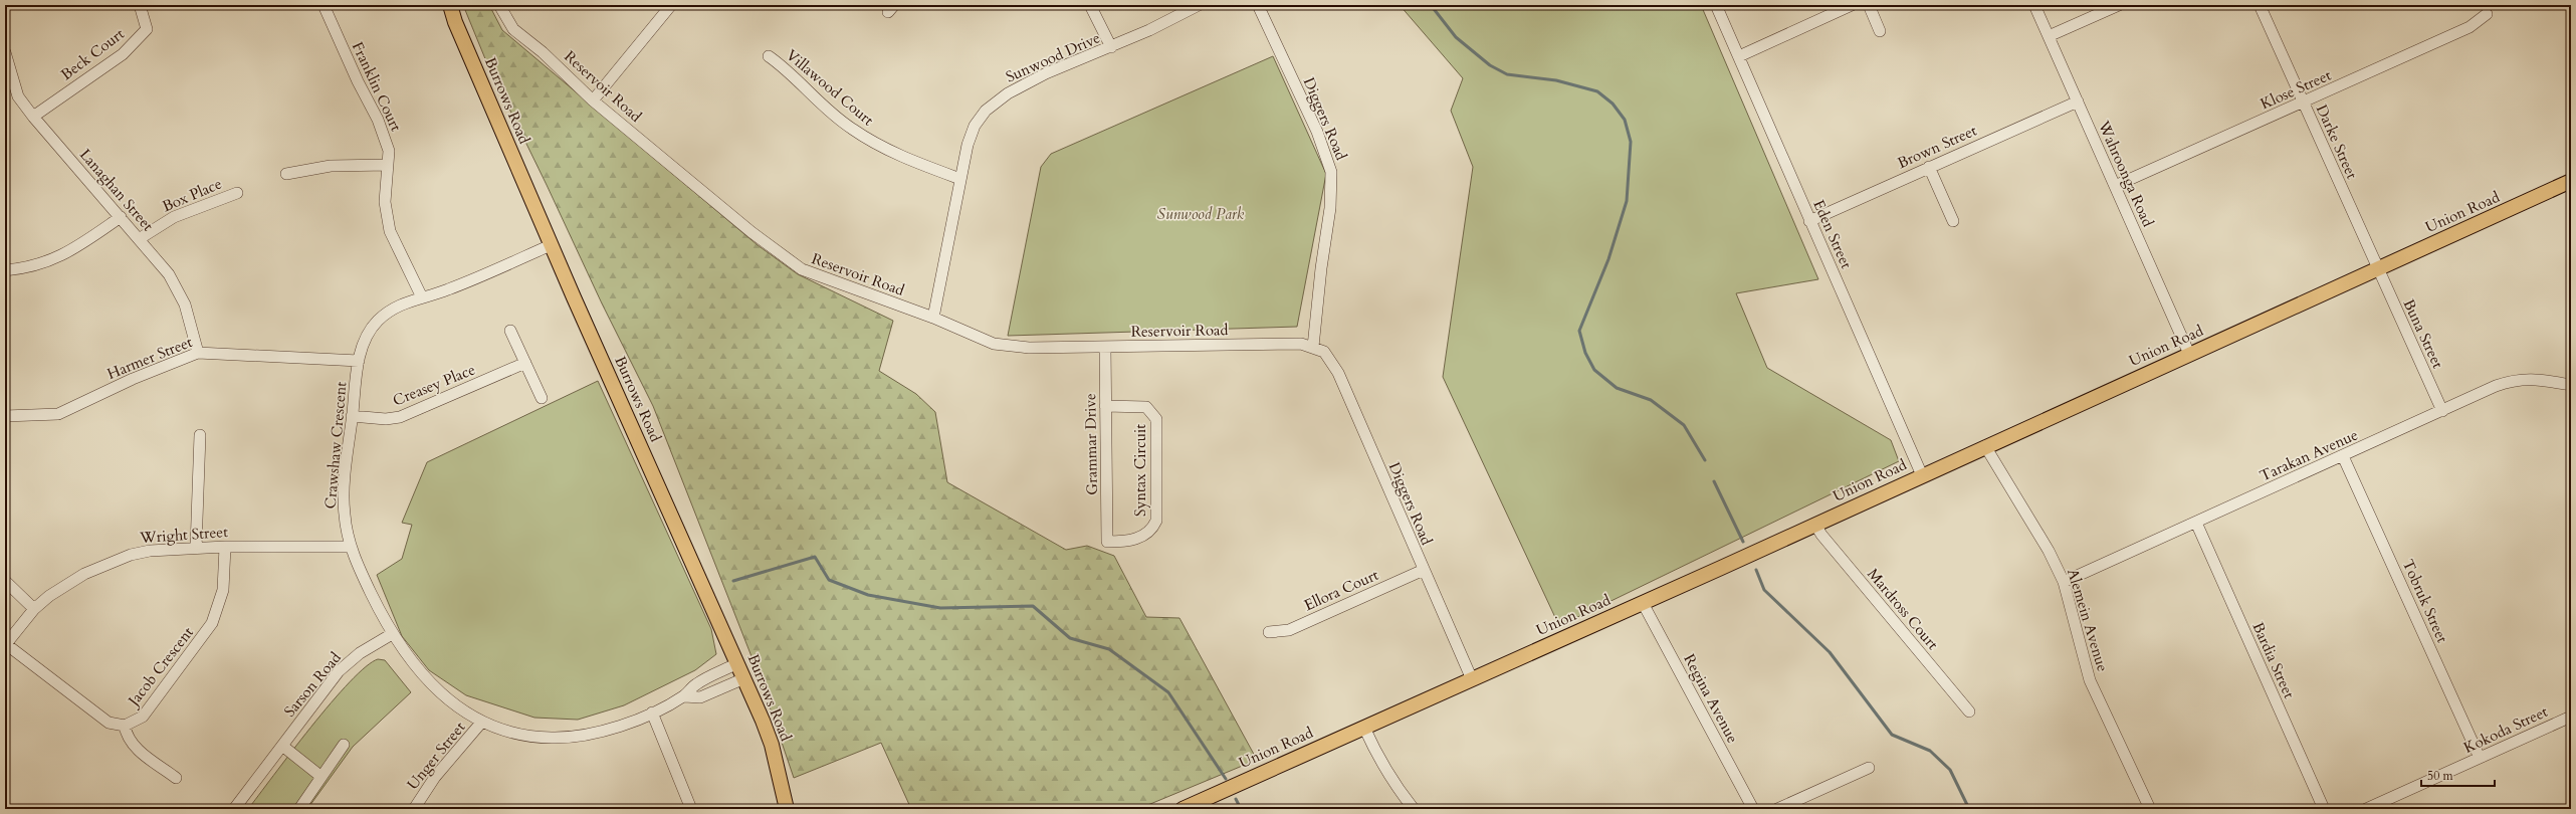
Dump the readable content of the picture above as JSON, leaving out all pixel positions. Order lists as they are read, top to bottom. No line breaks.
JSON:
{"streets":{"main road":["Burrows Road","Union Road"],"street":["Beck Court","Sunwood Drive","Franklin Court","Reservoir Road","Villawood Court","Klose Street","Diggers Road","Darke Street","Brown Street","Wahroonga Road","Lanaghan Street","Box Place","Eden Street","Buna Street","Harmer Street","Creasey Place","Grammar Drive","Crawshaw Crescent","Tarakan Avenue","Syntax Circuit","Wright Street","Ellora Court","Tobruk Street","Mardross Court","Alemein Avenue","Bardia Street","Jacob Crescent","Sarson Road","Regina Avenue","Kokoda Street","Unger Street"]},"crossings":[["Beck Court","Lanaghan Street"],["Sunwood Drive","Reservoir Road"],["Sunwood Drive","Villawood Court"],["Franklin Court","Crawshaw Crescent"],["Reservoir Road","Diggers Road"],["Reservoir Road","Grammar Drive"],["Klose Street","Darke Street"],["Klose Street","Wahroonga Road"],["Burrows Road","Crawshaw Crescent"],["Diggers Road","Union Road"],["Diggers Road","Ellora Court"],["Darke Street","Union Road"],["Darke Street","Buna Street"],["Brown Street","Wahroonga Road"],["Brown Street","Eden Street"],["Wahroonga Road","Union Road"],["Lanaghan Street","Box Place"],["Lanaghan Street","Harmer Street"],["Union Road","Eden Street"],["Union Road","Buna Street"],["Union Road","Mardross Court"],["Union Road","Alemein Avenue"],["Union Road","Regina Avenue"],["Buna Street","Tarakan Avenue"],["Harmer Street","Crawshaw Crescent"],["Creasey Place","Crawshaw Crescent"],["Grammar Drive","Syntax Circuit"],["Crawshaw Crescent","Wright Street"],["Crawshaw Crescent","Sarson Road"],["Crawshaw Crescent","Unger Street"],["Tarakan Avenue","Tobruk Street"],["Tarakan Avenue","Alemein Avenue"],["Tarakan Avenue","Bardia Street"],["Wright Street","Jacob Crescent"],["Tobruk Street","Kokoda Street"]],"parks":["Sunwood Park"],"scale_bar":"50 m"}
